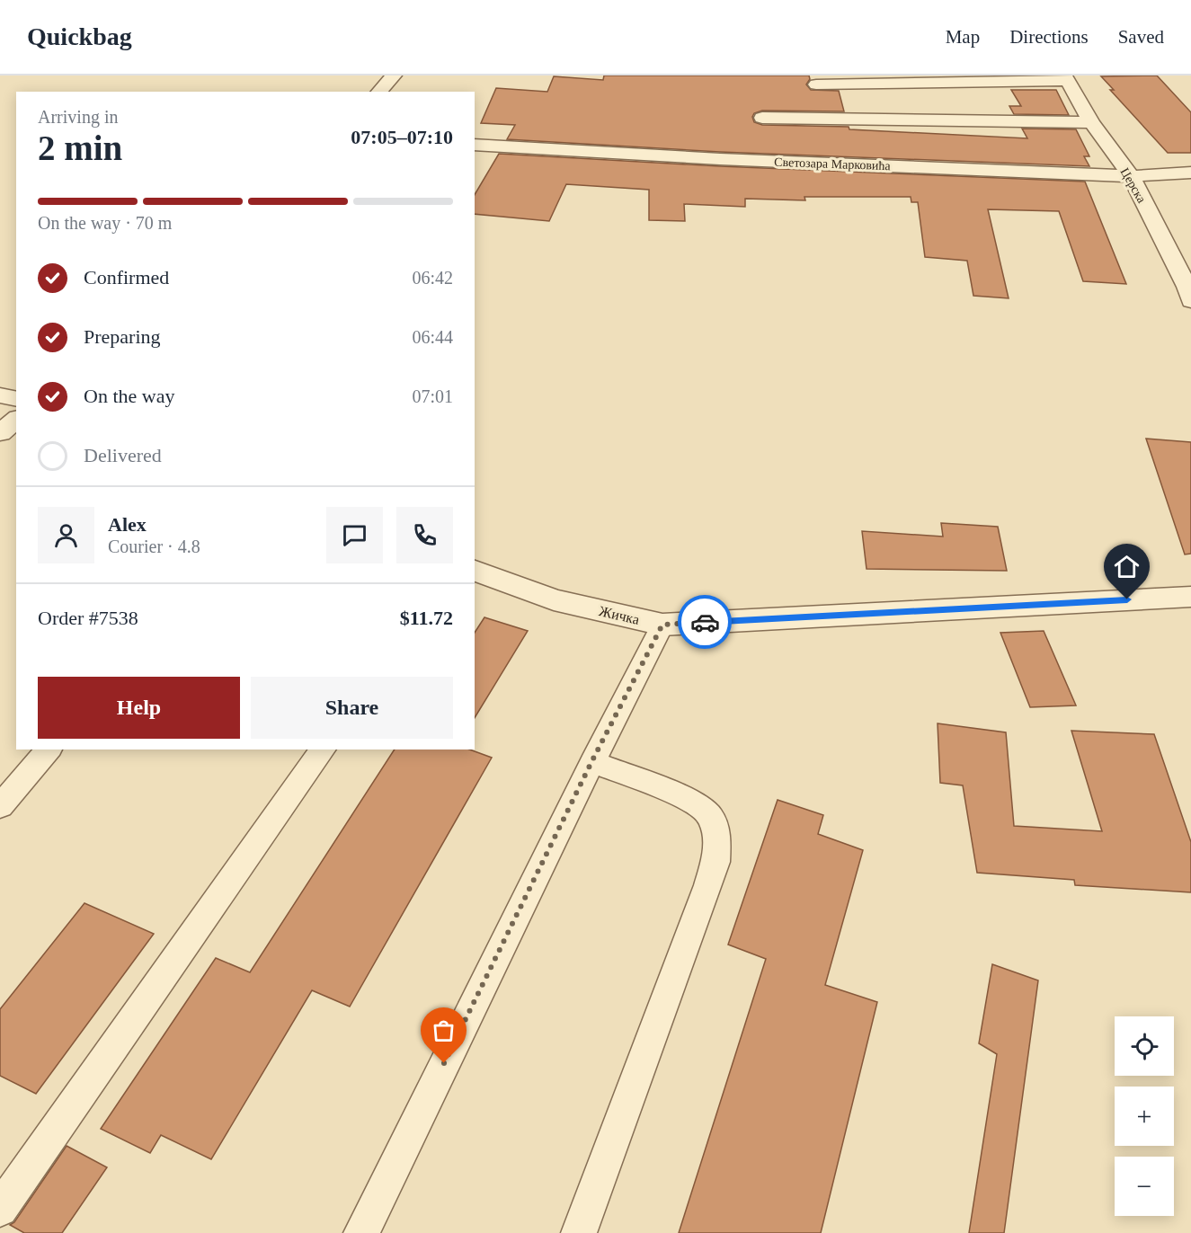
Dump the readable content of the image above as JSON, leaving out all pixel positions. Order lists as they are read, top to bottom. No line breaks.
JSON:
{"streets":{"street":["Светозара Марковића","Церска","Жичка"]},"crossings":[["Светозара Марковића","Церска"]],"page":{"header":"Quickbag","nav":["Map","Directions","Saved"],"heading":["2 min","Arriving in","07:05–07:10"],"panel":["Alex","Courier · 4.8","Order #7538","$11.72"],"bar":"On the way · 70 m","list":[["Confirmed","06:42"],["Preparing","06:44"],["On the way","07:01"],"Delivered"],"buttons":["Help","Share"],"map_buttons":["+","−"]}}
